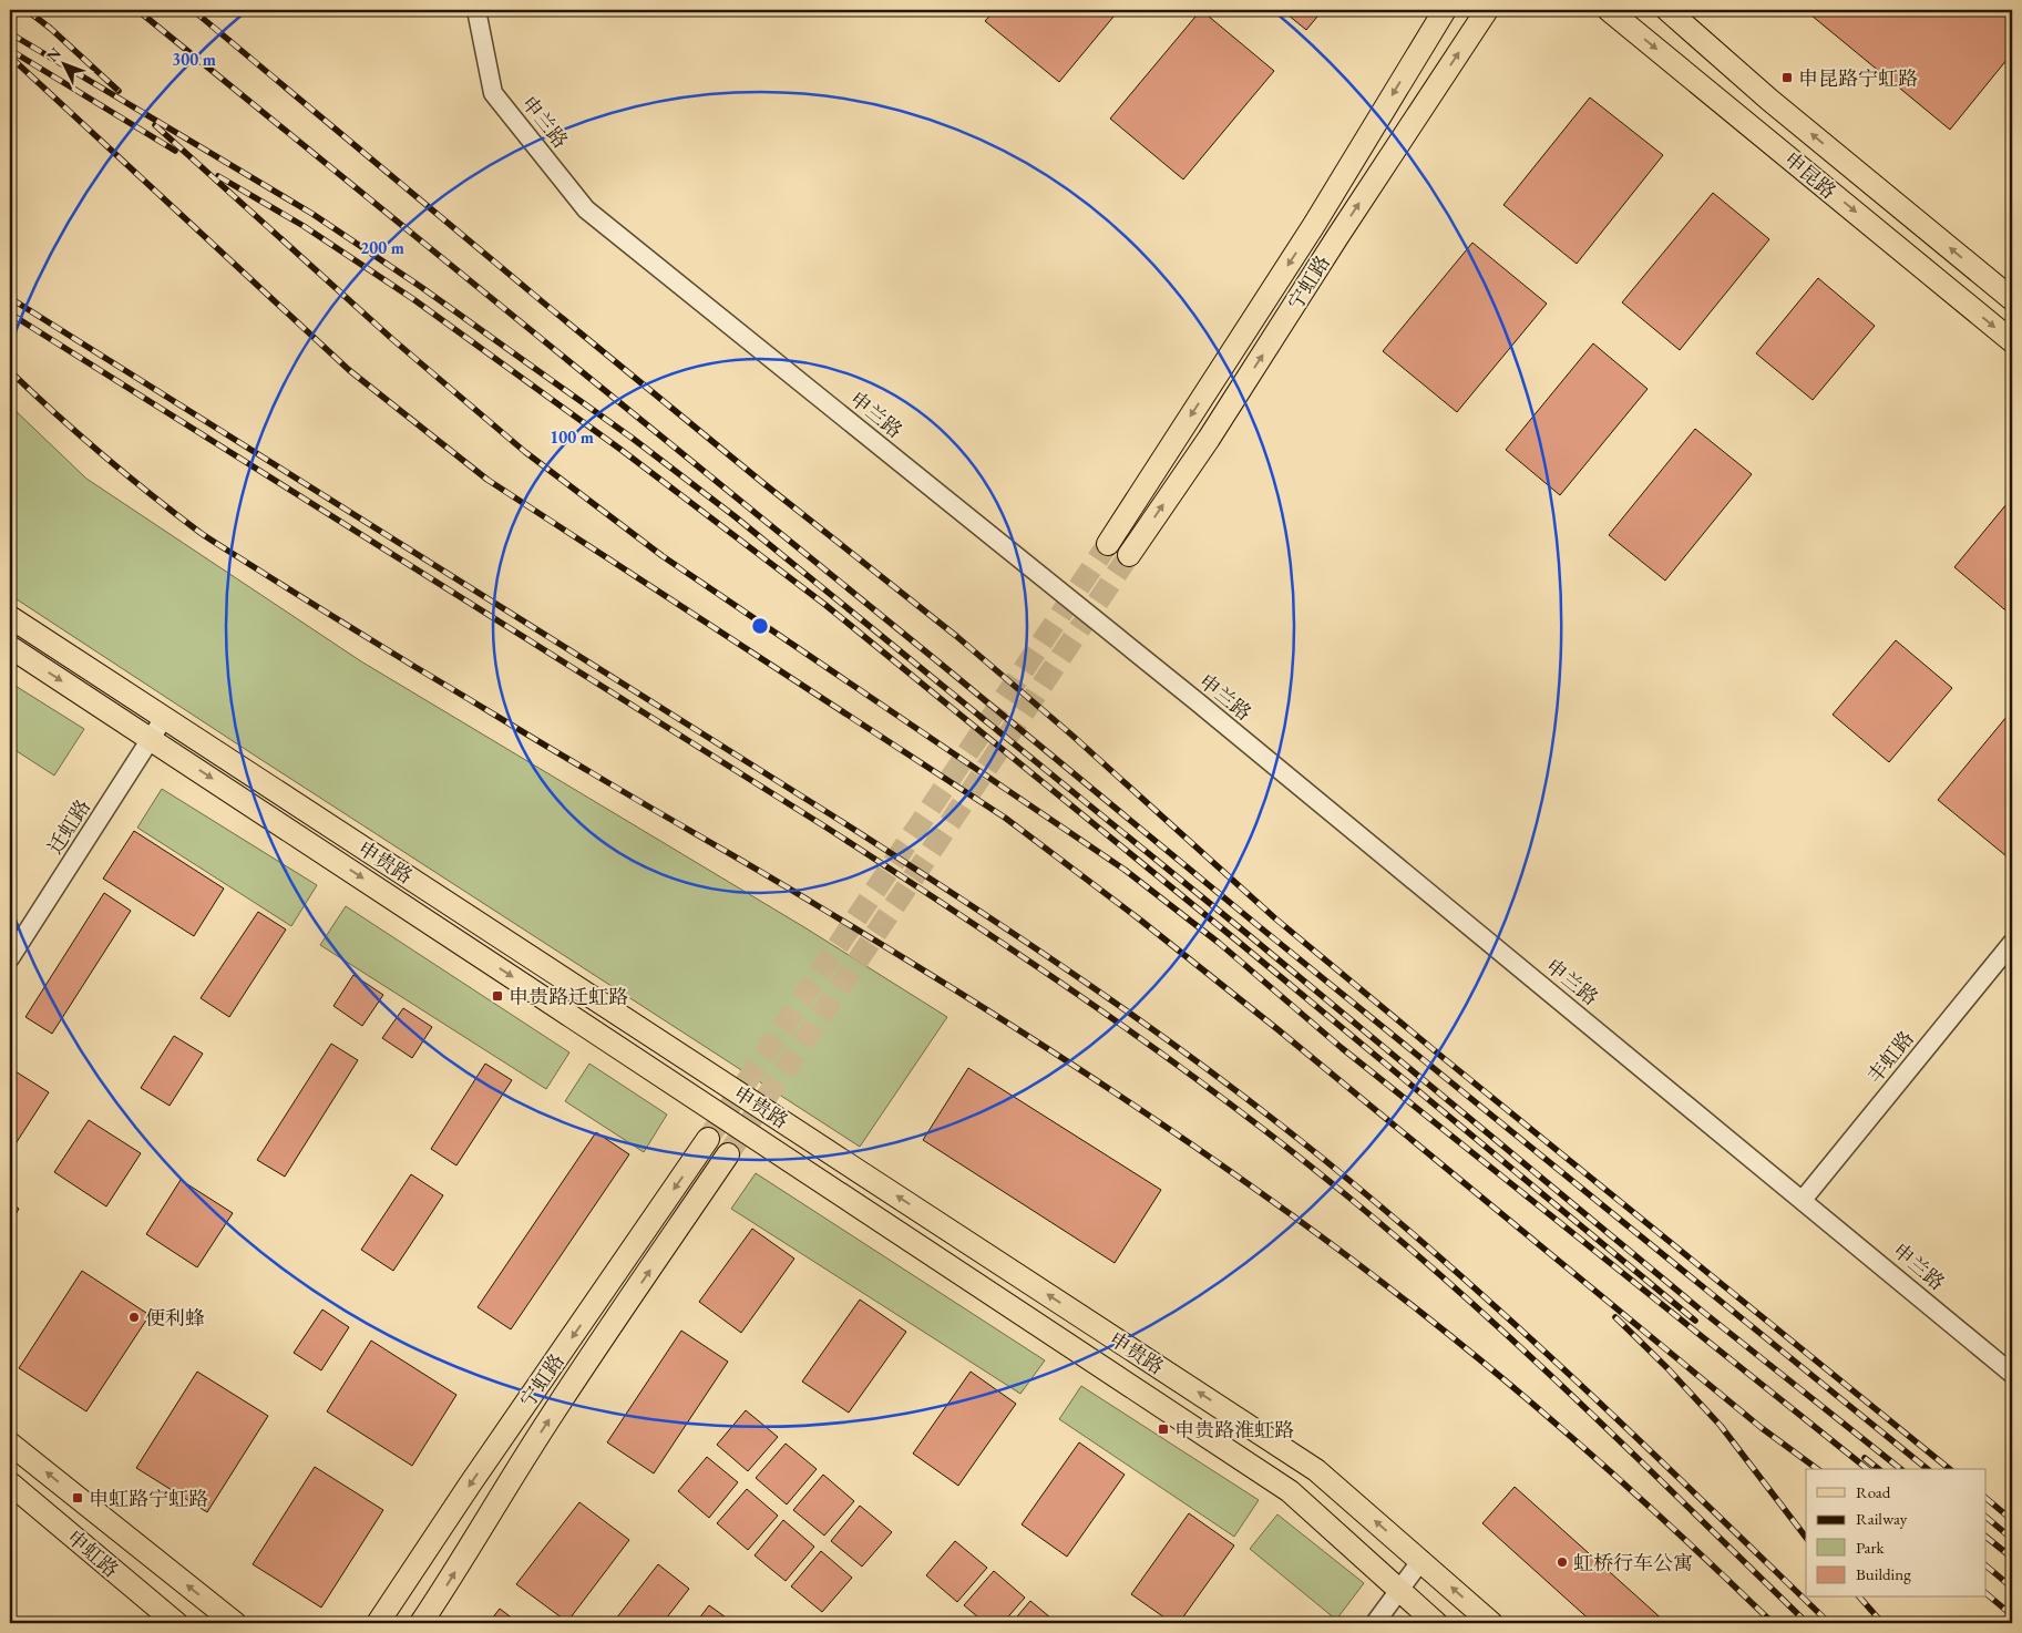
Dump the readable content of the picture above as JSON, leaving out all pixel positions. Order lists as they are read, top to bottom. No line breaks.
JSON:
{"streets":{"main road":["申昆路","宁虹路","申贵路","申虹路"],"street":["申兰路","迁虹路","丰虹路"]},"crossings":[["申兰路","丰虹路"],["迁虹路","申贵路"]],"places":{"transit":["申昆路宁虹路","申贵路迁虹路","申贵路淮虹路","申虹路宁虹路"],"other":["便利蜂","虹桥行车公寓"]},"legend":["Road","Railway","Park","Building"],"north":"top left","rings":["300 m","200 m","100 m"]}
